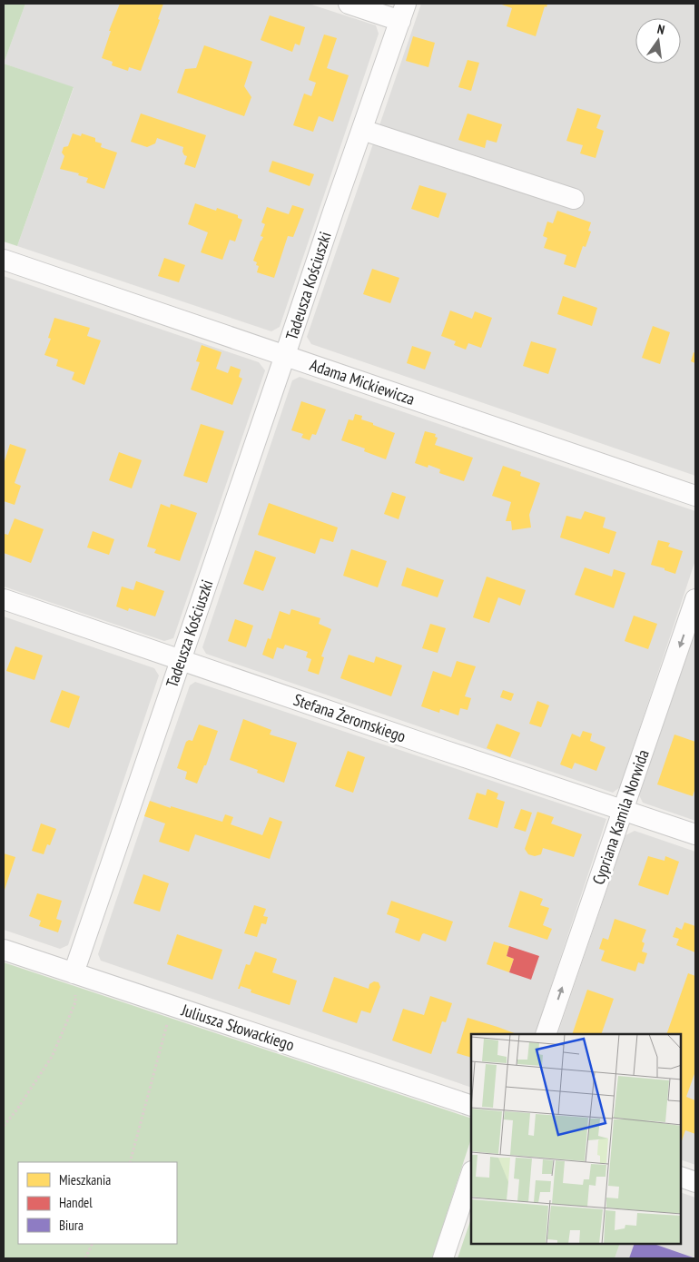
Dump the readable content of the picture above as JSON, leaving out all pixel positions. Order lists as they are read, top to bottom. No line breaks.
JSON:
{"streets":{"street":["Tadeusza Kościuszki","Adama Mickiewicza","Stefana Żeromskiego","Cypriana Kamila Norwida","Juliusza Słowackiego"]},"crossings":[["Tadeusza Kościuszki","Adama Mickiewicza"],["Tadeusza Kościuszki","Stefana Żeromskiego"],["Tadeusza Kościuszki","Juliusza Słowackiego"],["Stefana Żeromskiego","Cypriana Kamila Norwida"]],"legend":["Mieszkania","Handel","Biura"],"north":"top"}
